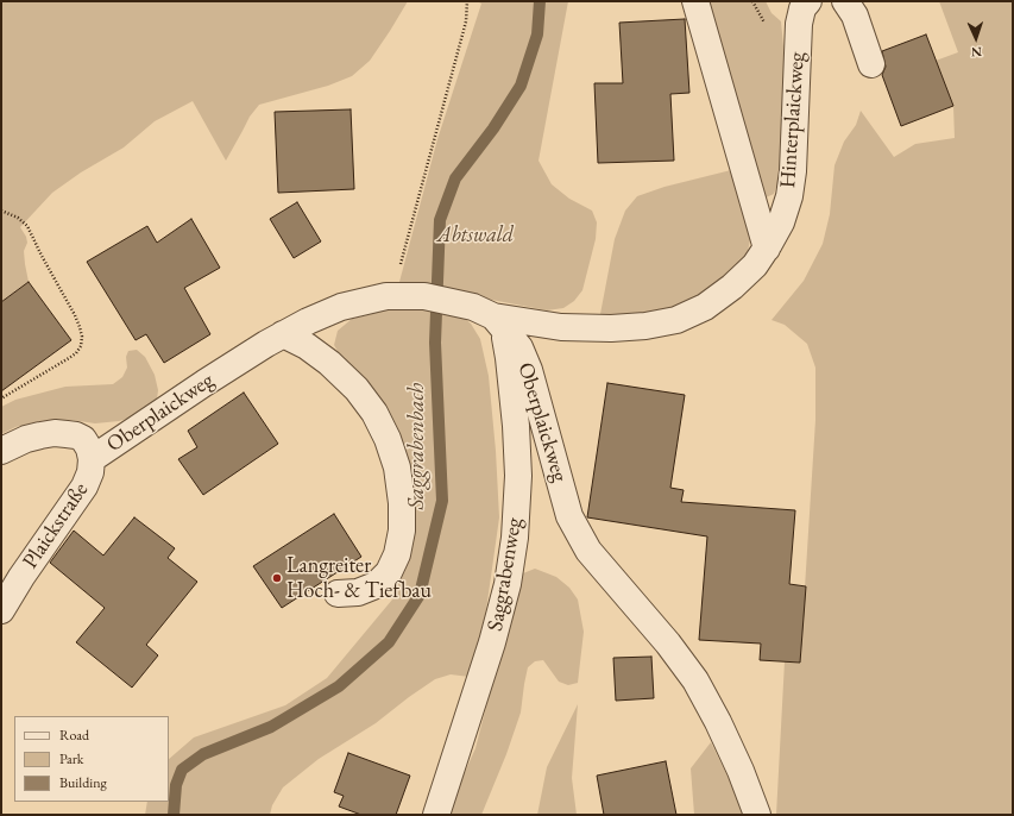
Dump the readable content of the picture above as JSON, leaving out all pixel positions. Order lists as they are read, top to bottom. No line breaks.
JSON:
{"streets":{"street":["Hinterplaickweg","Oberplaickweg","Plaickstraße","Saggrabenweg"]},"crossings":[["Hinterplaickweg","Oberplaickweg"],["Hinterplaickweg","Saggrabenweg"],["Oberplaickweg","Plaickstraße"],["Oberplaickweg","Saggrabenweg"]],"water":["Saggrabenbach"],"parks":["Abtswald"],"places":["Langreiter Hoch- & Tiefbau"],"legend":["Road","Park","Building"],"north":"bottom"}
